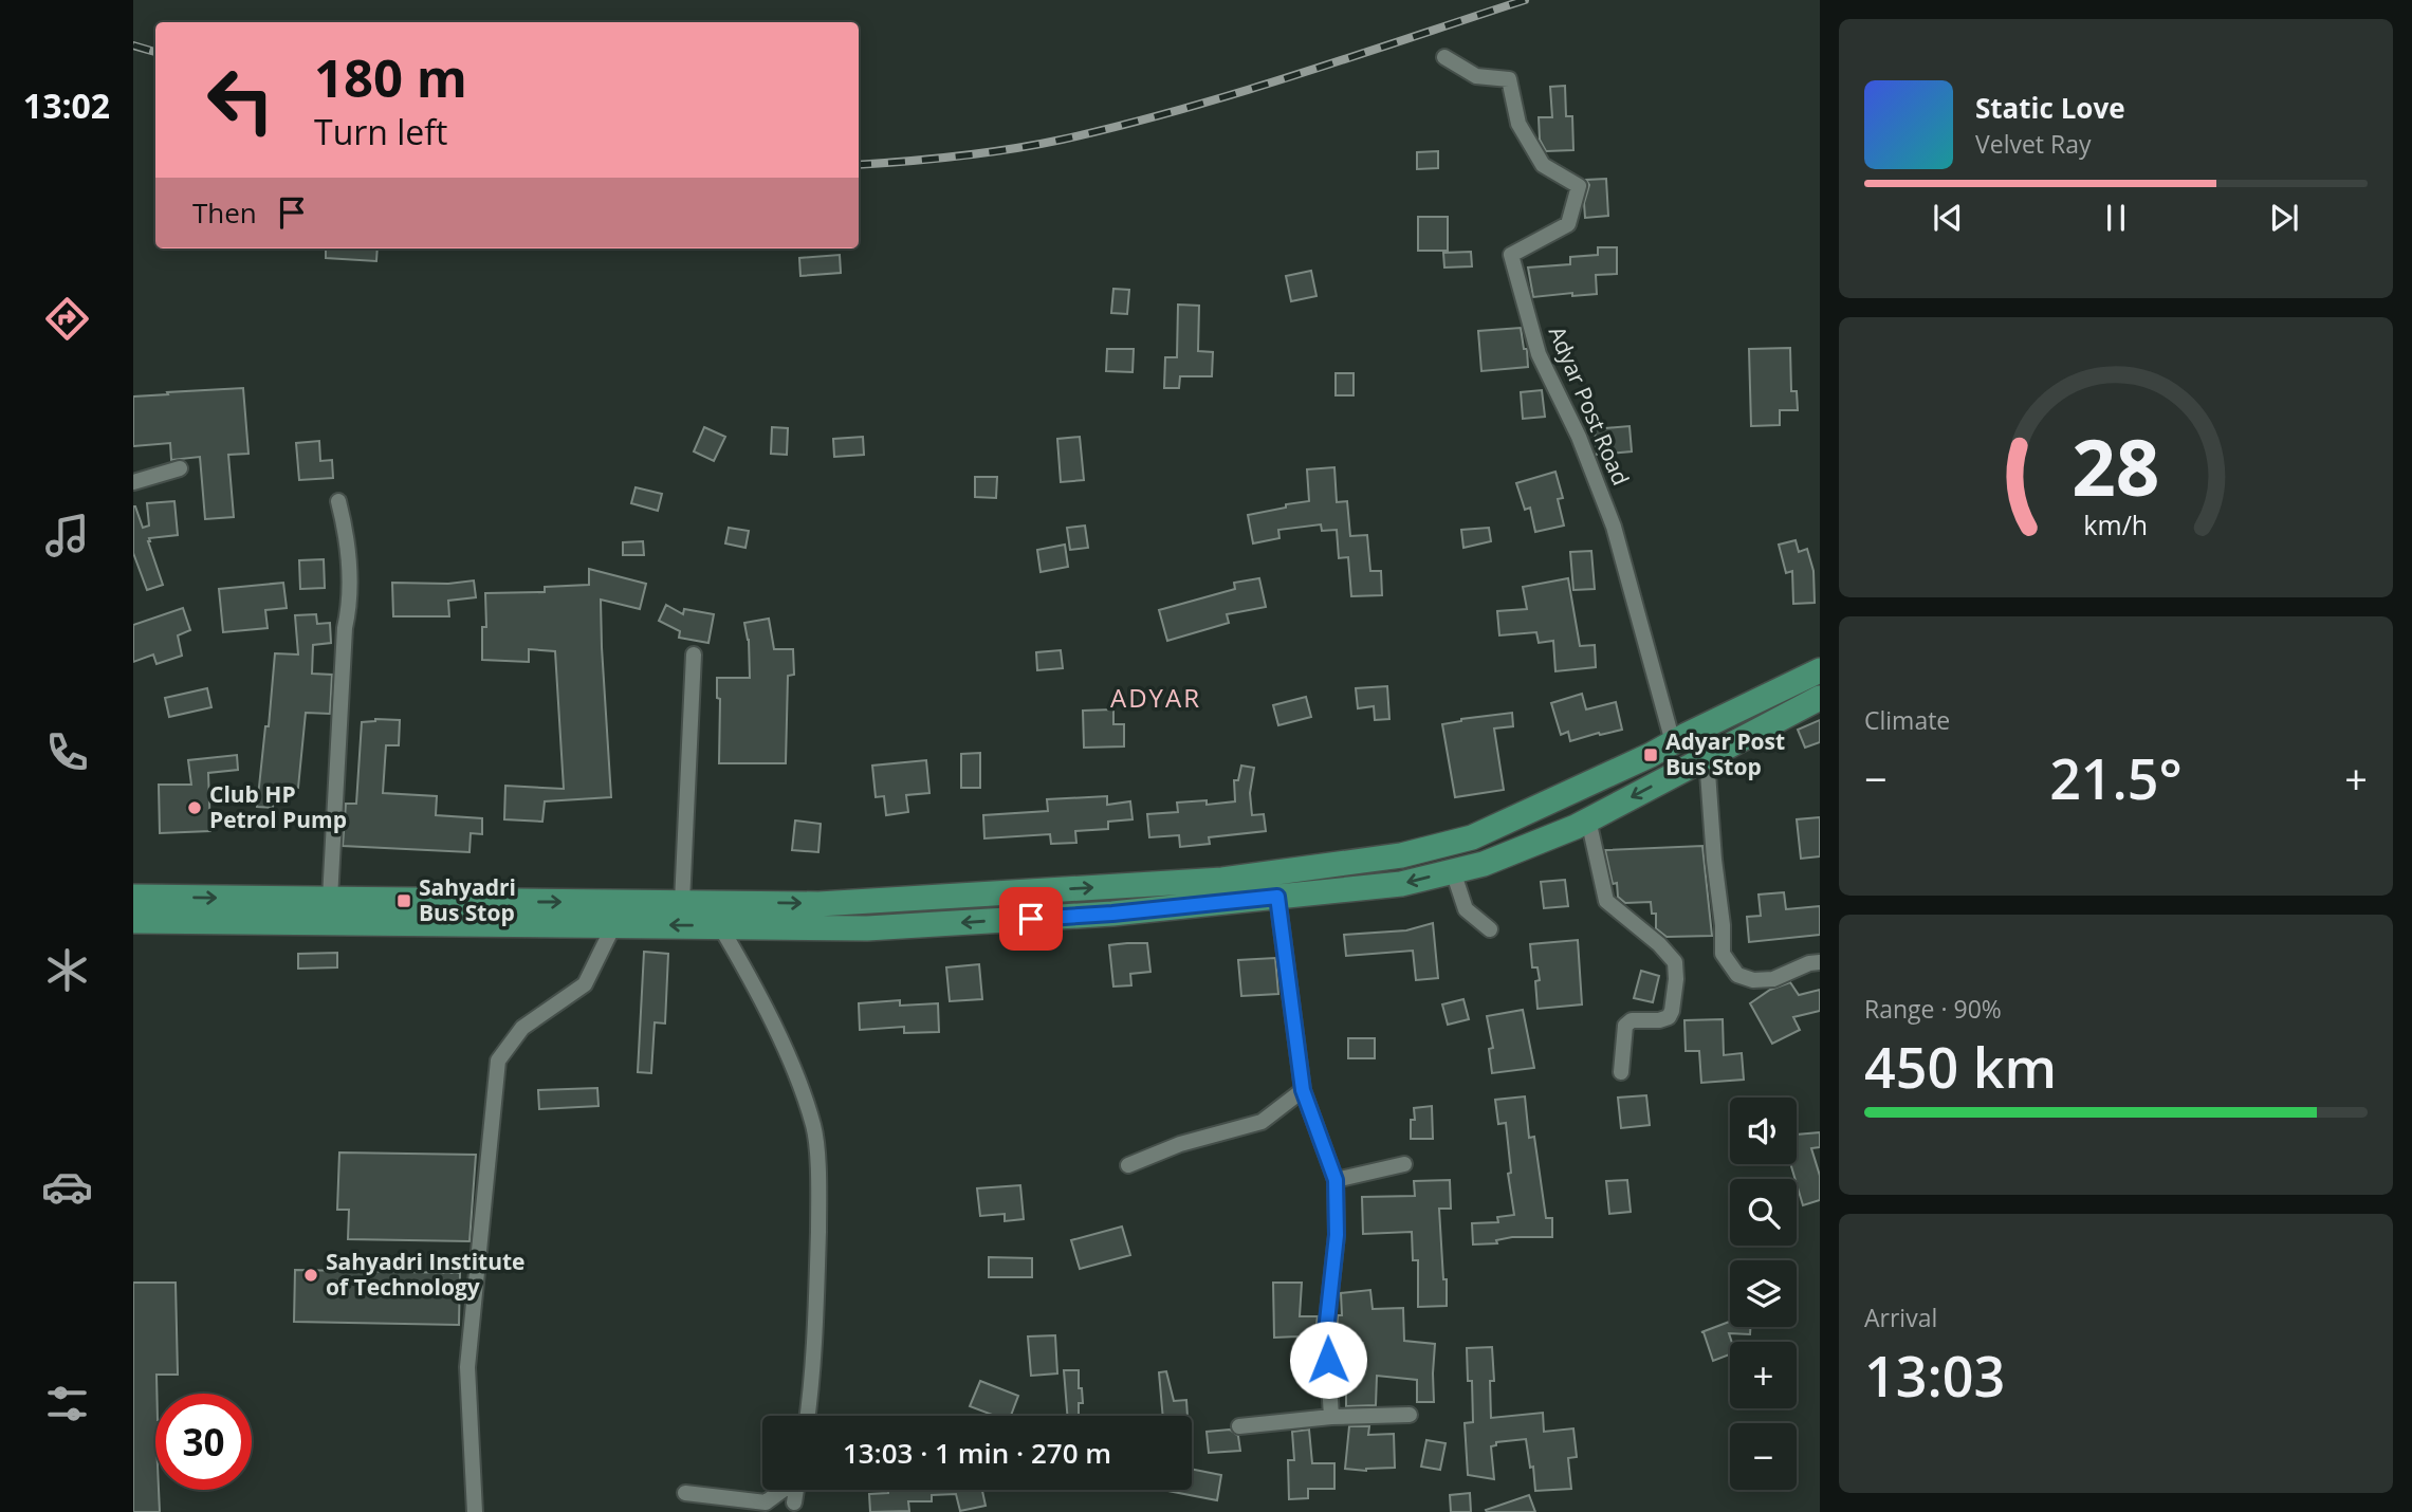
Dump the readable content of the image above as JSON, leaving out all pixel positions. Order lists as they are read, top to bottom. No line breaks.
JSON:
{"streets":{"street":["Adyar Post Road"]},"districts":["ADYAR"],"places":{"transit":["Adyar Post Bus Stop","Sahyadri Bus Stop"],"other":["Club HP Petrol Pump","Sahyadri Institute of Technology"]},"page":{"tabs":"13:02","turn":["180 m","Turn left"],"song":["Static Love","Velvet Ray"],"then":"Then","tile":["Climate",["Range · 90%","450 km"],["Arrival","13:03"]],"heat":["−","21.5°","+"],"map_buttons":["+","−"],"limit":"30","trip":"13:03 · 1 min · 270 m","gauge":["28","km/h"]}}
